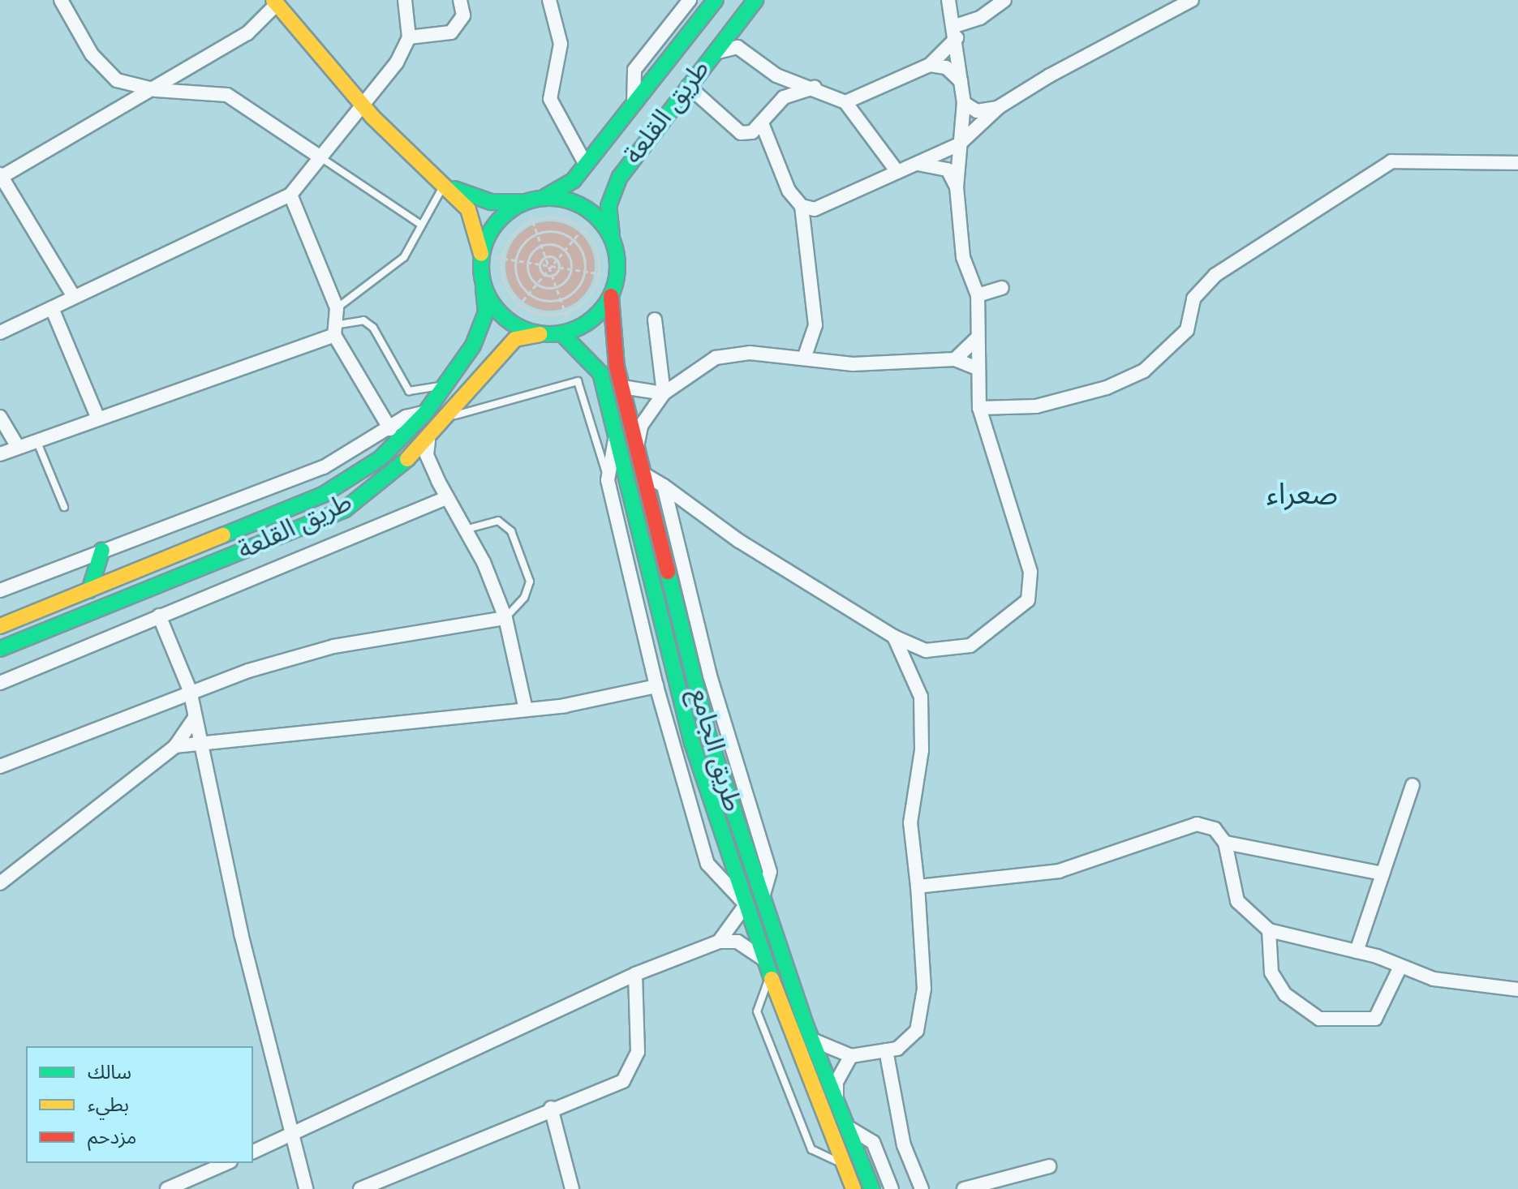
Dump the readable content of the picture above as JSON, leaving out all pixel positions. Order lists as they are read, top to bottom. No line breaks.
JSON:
{"streets":{"main road":["طريق القلعة","طريق الجامع"]},"districts":["صعراء"],"legend":["سالك","بطيء","مزدحم"]}
